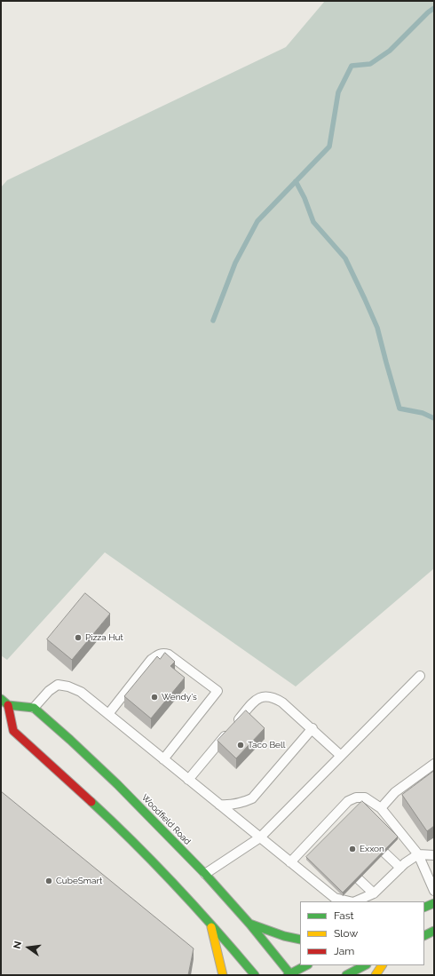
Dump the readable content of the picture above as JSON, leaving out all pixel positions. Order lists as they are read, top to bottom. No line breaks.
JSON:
{"streets":{"main road":["Woodfield Road"]},"places":["Pizza Hut","Wendy's","Taco Bell","Exxon","CubeSmart"],"legend":["Fast","Slow","Jam"],"north":"left"}
